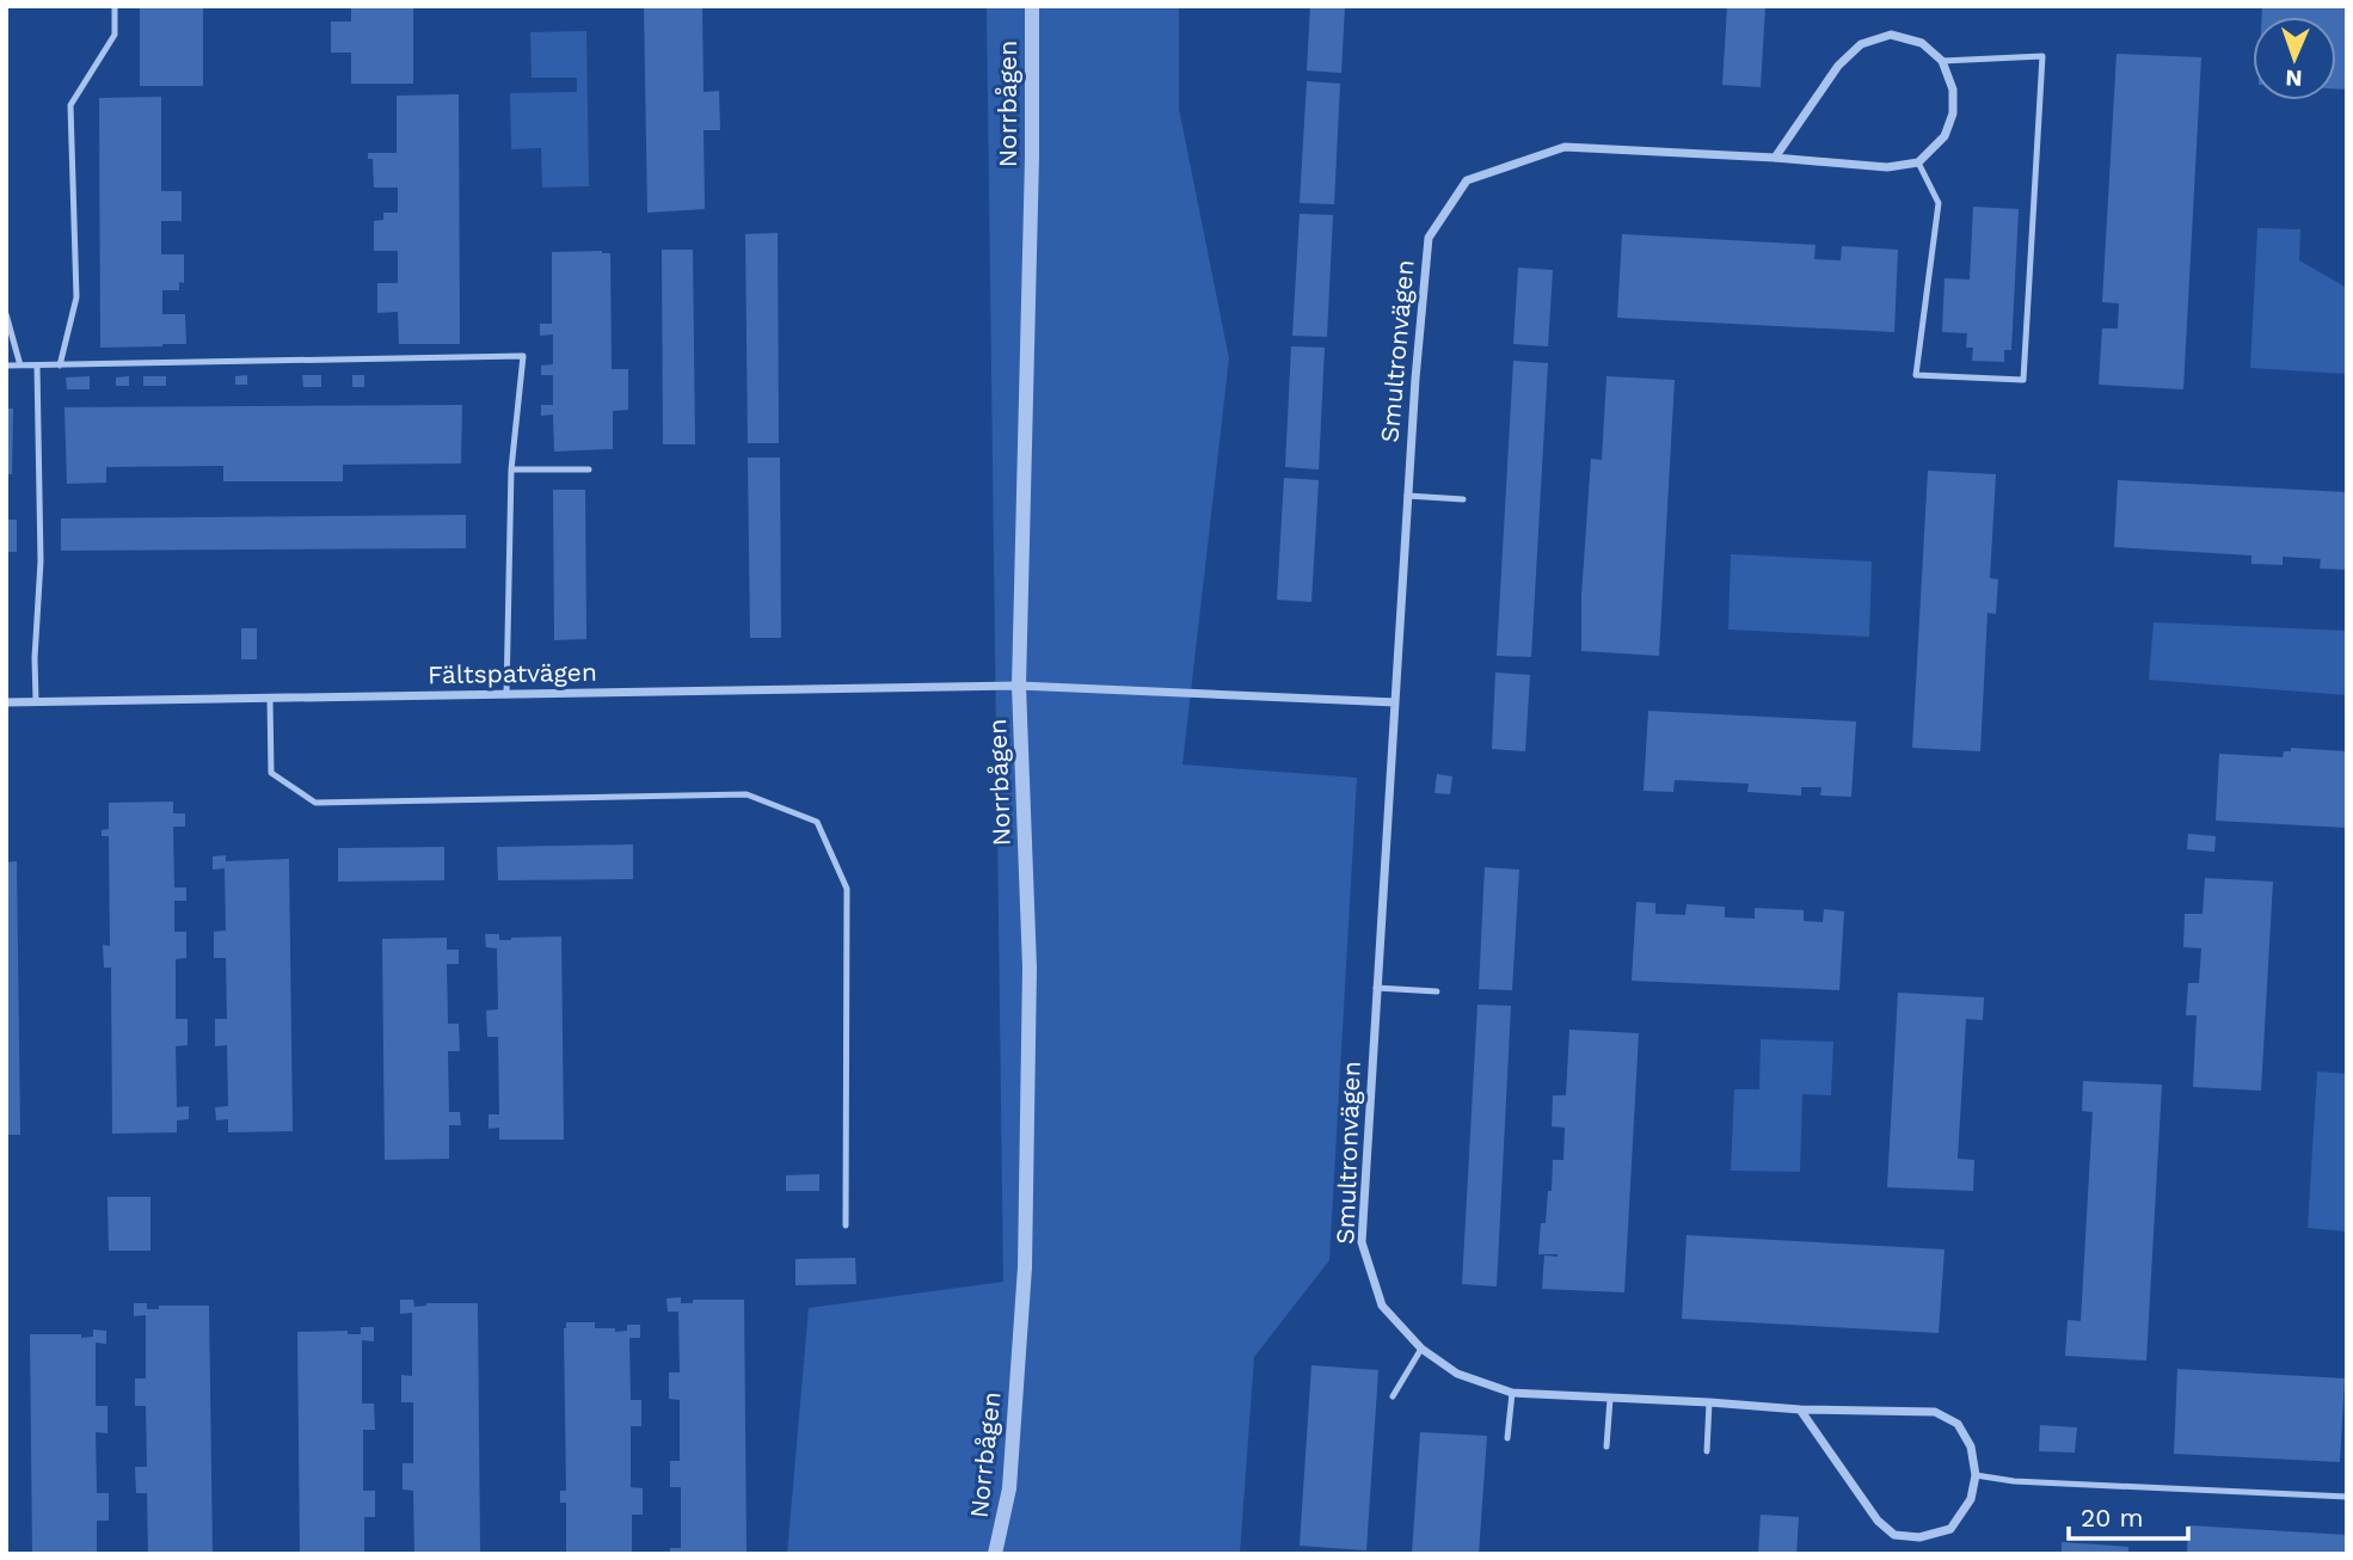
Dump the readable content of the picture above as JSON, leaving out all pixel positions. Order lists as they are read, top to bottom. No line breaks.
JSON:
{"streets":{"street":["Norrbågen","Smultronvägen","Fältspatvägen"]},"crossings":[["Norrbågen","Fältspatvägen"]],"scale_bar":"20 m","north":"bottom"}
